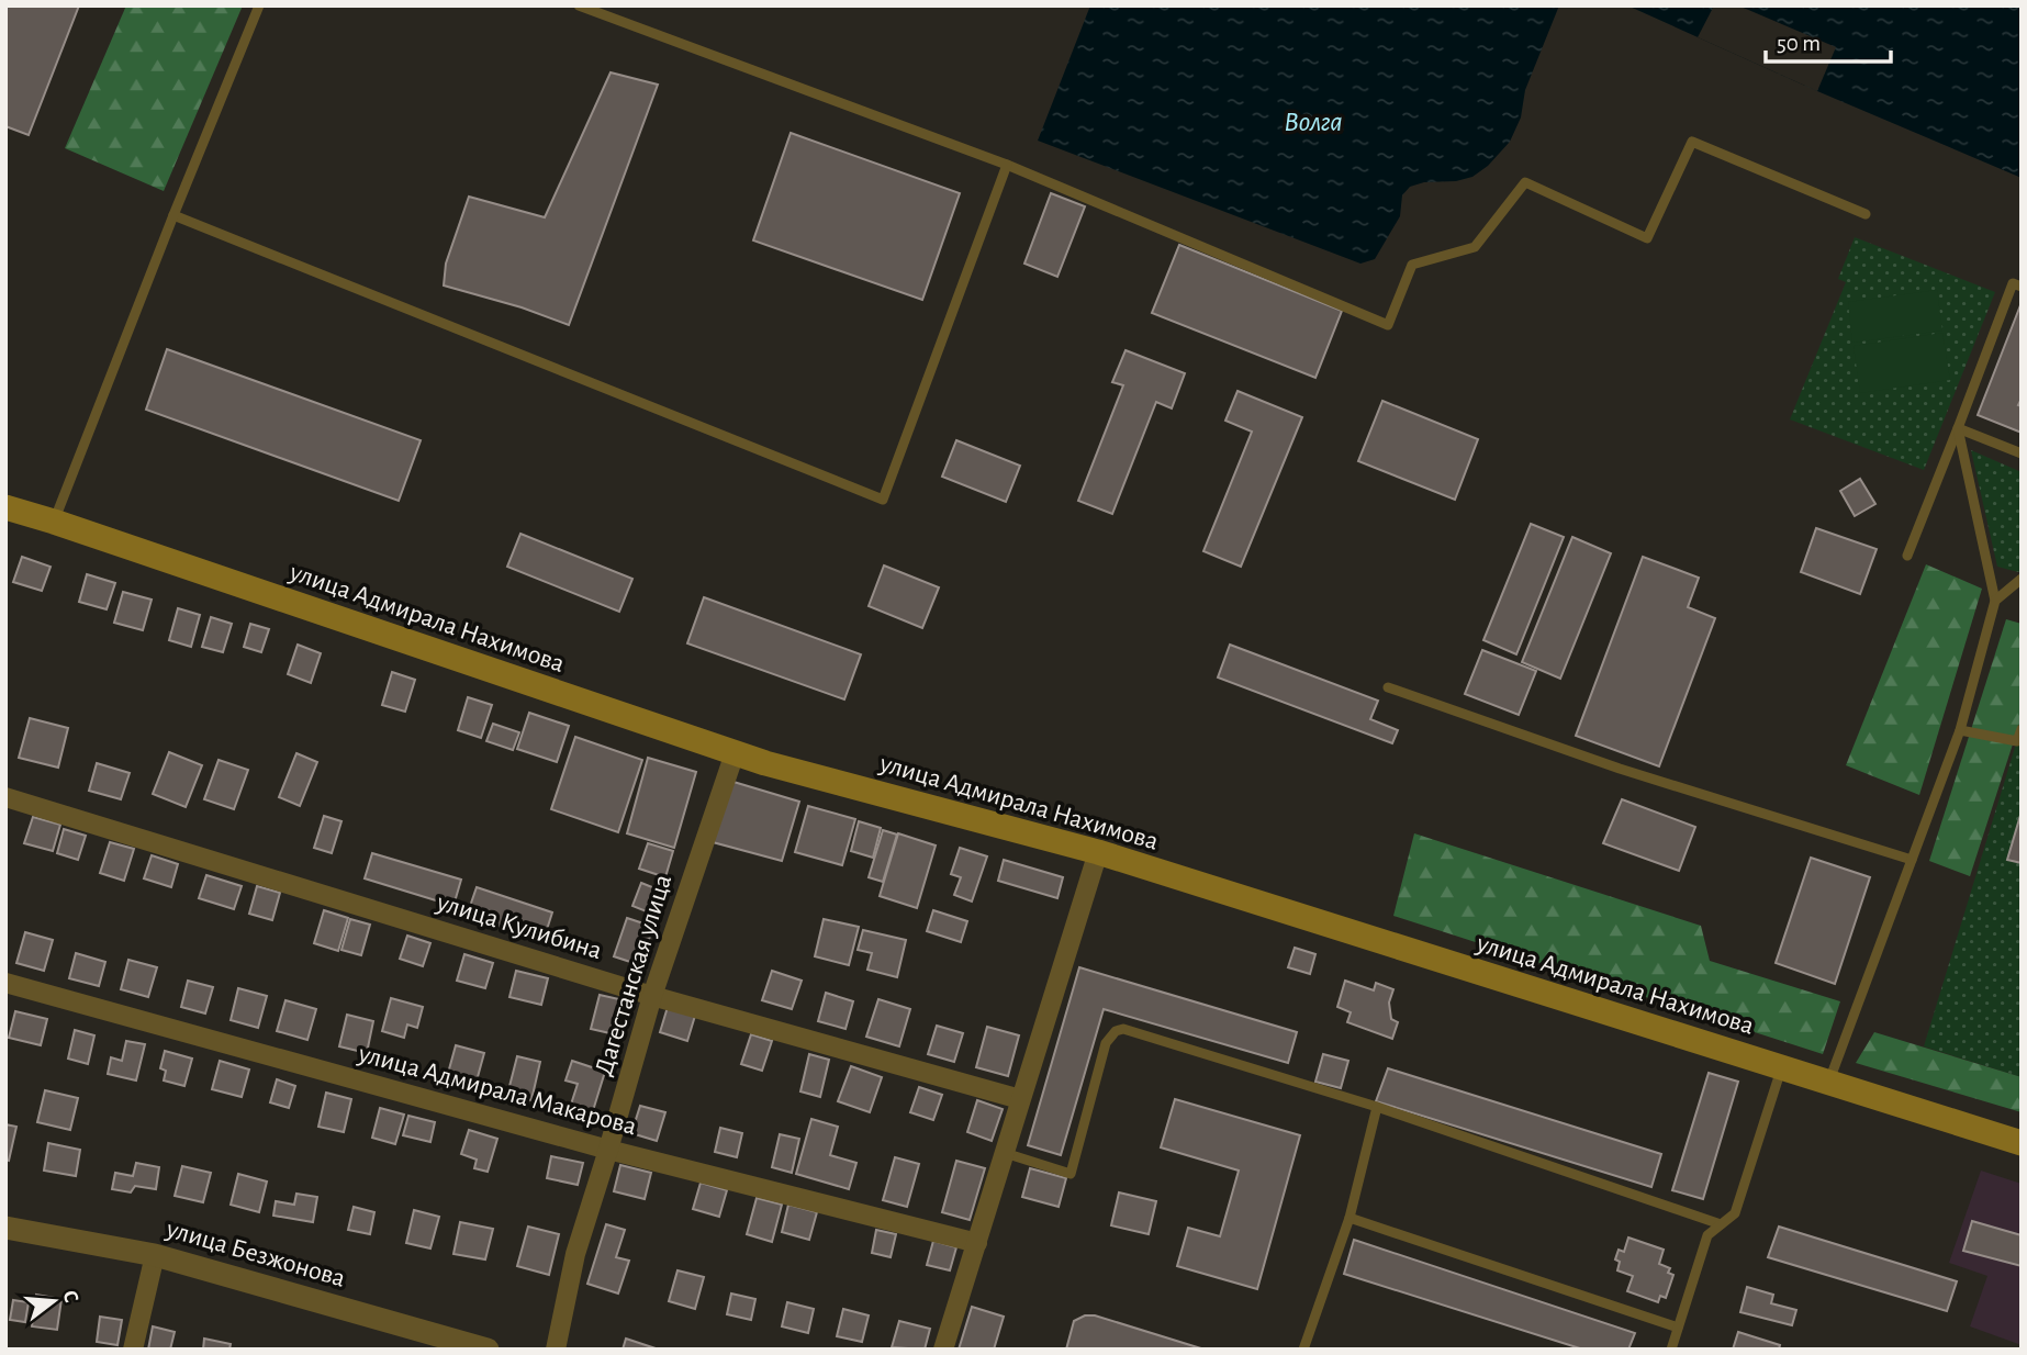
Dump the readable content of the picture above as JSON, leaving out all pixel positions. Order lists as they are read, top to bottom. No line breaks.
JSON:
{"streets":{"main road":["улица Адмирала Нахимова"],"street":["улица Кулибина","Дагестанская улица","улица Адмирала Макарова","улица Безжонова"]},"crossings":[["улица Адмирала Нахимова","Дагестанская улица"],["улица Кулибина","Дагестанская улица"],["Дагестанская улица","улица Адмирала Макарова"]],"water":["Волга"],"scale_bar":"50 m","north":"right"}
